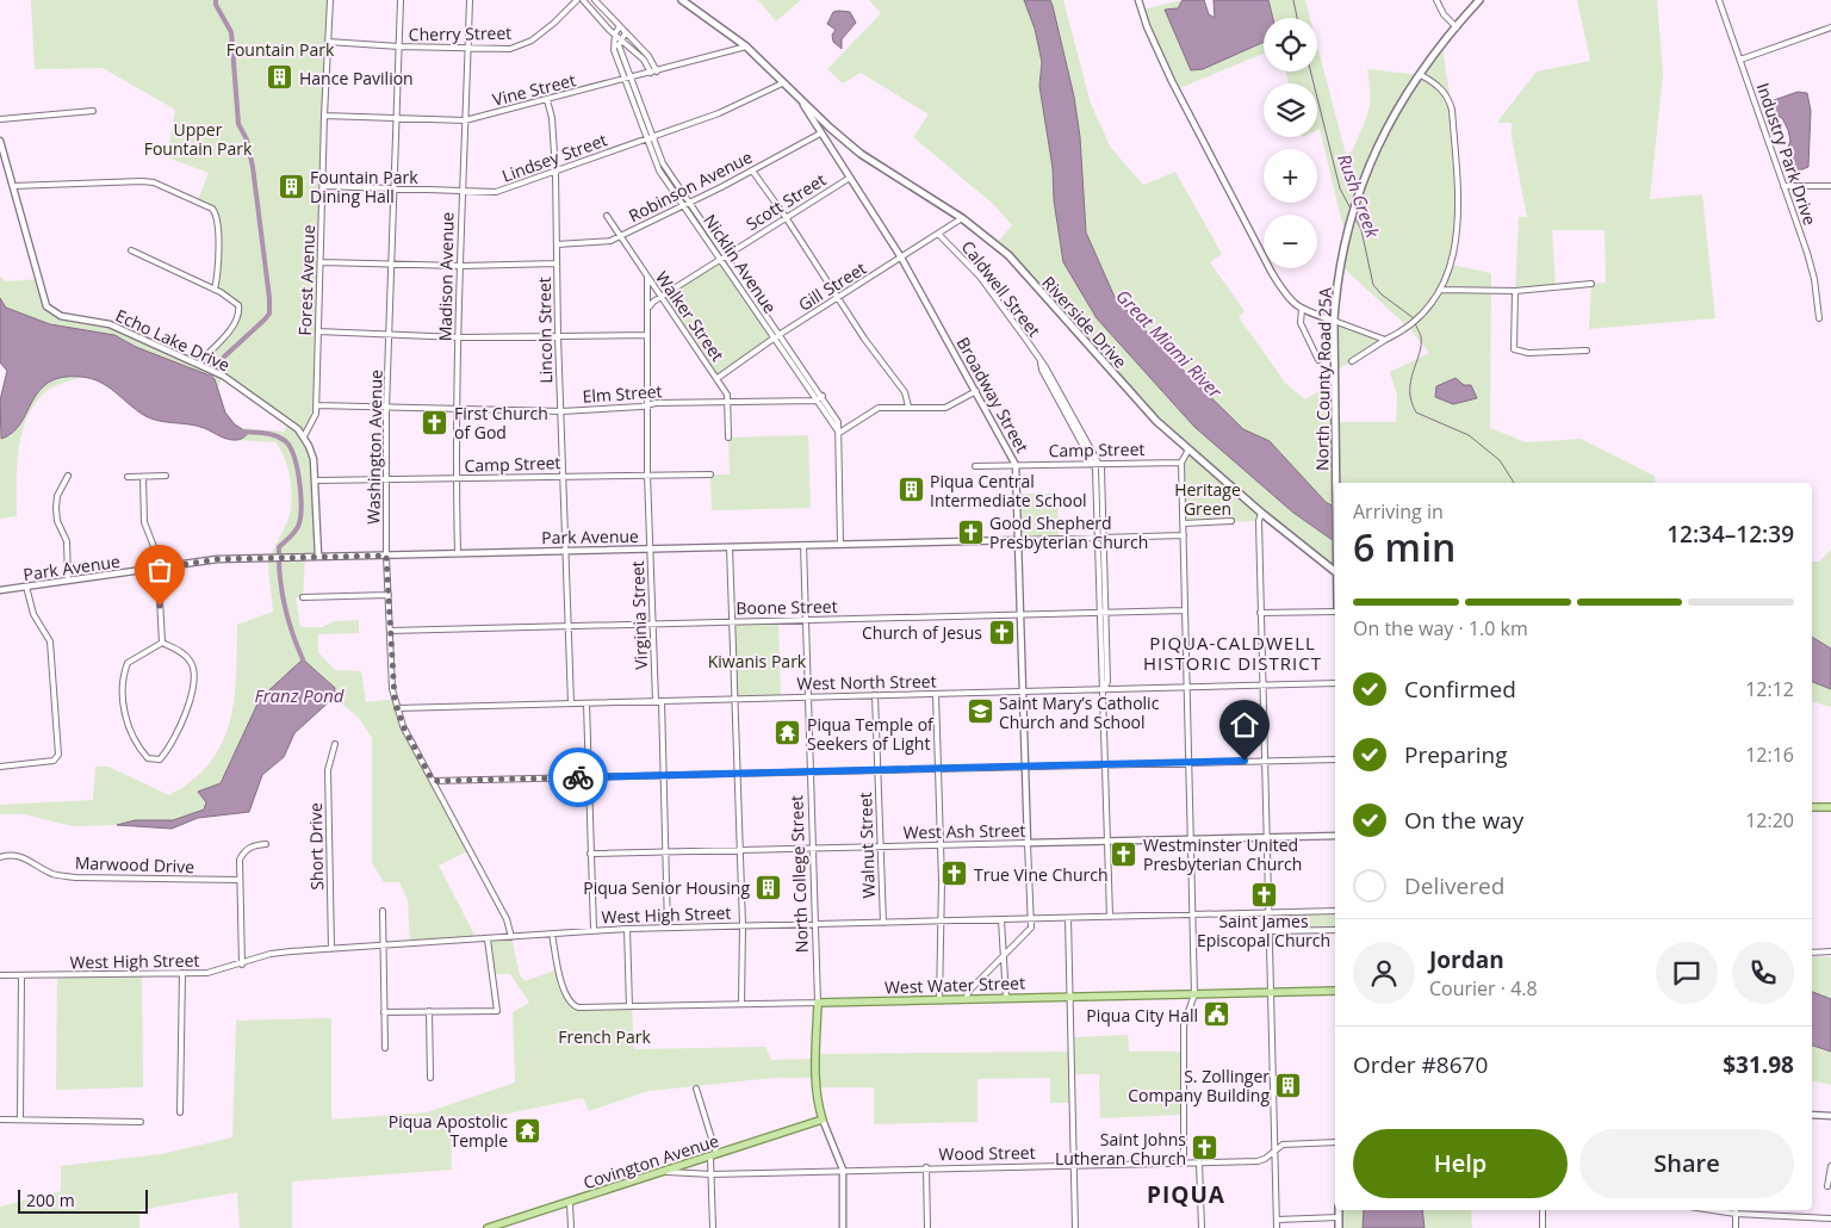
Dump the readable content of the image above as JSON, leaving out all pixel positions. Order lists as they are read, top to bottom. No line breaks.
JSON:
{"streets":{"main road":["Riverside Drive","North County Road 25A","North College Street","West Water Street","Covington Avenue"],"street":["Cherry Street","Vine Street","Industry Park Drive","Lindsey Street","Robinson Avenue","Scott Street","Nicklin Avenue","Madison Avenue","Forest Avenue","Gill Street","Caldwell Street","Walker Street","Lincoln Street","Echo Lake Drive","Elm Street","Broadway Street","Washington Avenue","Camp Street","Park Avenue","Boone Street","Virginia Street","West North Street","West Ash Street","Walnut Street","Short Drive","Marwood Drive","West High Street","Wood Street"]},"crossings":[["Cherry Street","Madison Avenue"],["Cherry Street","Forest Avenue"],["Cherry Street","Washington Avenue"],["Vine Street","Nicklin Avenue"],["Vine Street","Madison Avenue"],["Vine Street","Forest Avenue"],["Vine Street","Lincoln Street"],["Vine Street","Washington Avenue"],["Lindsey Street","Nicklin Avenue"],["Lindsey Street","Madison Avenue"],["Lindsey Street","Forest Avenue"],["Lindsey Street","Lincoln Street"],["Lindsey Street","Washington Avenue"],["Robinson Avenue","Nicklin Avenue"],["Robinson Avenue","Walker Street"],["Robinson Avenue","Riverside Drive"],["Robinson Avenue","Lincoln Street"],["Robinson Avenue","Broadway Street"],["Scott Street","Nicklin Avenue"],["Scott Street","Walker Street"],["Scott Street","Broadway Street"],["Scott Street","Virginia Street"],["Nicklin Avenue","Gill Street"],["Nicklin Avenue","Elm Street"],["Nicklin Avenue","Park Avenue"],["Madison Avenue","Elm Street"],["Madison Avenue","Camp Street"],["Madison Avenue","Park Avenue"],["Forest Avenue","Echo Lake Drive"],["Forest Avenue","Elm Street"],["Gill Street","Caldwell Street"],["Gill Street","Walker Street"],["Gill Street","Riverside Drive"],["Gill Street","Broadway Street"],["Caldwell Street","Camp Street"],["Caldwell Street","Park Avenue"],["Caldwell Street","Boone Street"],["Caldwell Street","West North Street"],["Caldwell Street","West Ash Street"],["Caldwell Street","West High Street"],["Walker Street","Elm Street"],["Walker Street","Virginia Street"],["Riverside Drive","Broadway Street"],["Lincoln Street","Elm Street"],["Lincoln Street","Camp Street"],["Lincoln Street","Park Avenue"],["Lincoln Street","Boone Street"],["Lincoln Street","West North Street"],["Elm Street","Washington Avenue"],["Elm Street","Virginia Street"],["Broadway Street","Camp Street"],["Broadway Street","Park Avenue"],["Broadway Street","Boone Street"],["Broadway Street","West North Street"],["Broadway Street","West Ash Street"],["Broadway Street","West High Street"],["Washington Avenue","Camp Street"],["Washington Avenue","Park Avenue"],["Washington Avenue","Boone Street"],["Washington Avenue","West North Street"],["Washington Avenue","West High Street"],["Camp Street","Virginia Street"],["Park Avenue","Virginia Street"],["Park Avenue","North College Street"],["Boone Street","Virginia Street"],["Boone Street","North College Street"],["Virginia Street","West North Street"],["Virginia Street","West Ash Street"],["Virginia Street","West High Street"],["West North Street","Walnut Street"],["West North Street","North College Street"],["West Ash Street","Walnut Street"],["West Ash Street","North College Street"],["Walnut Street","West High Street"],["Short Drive","West High Street"],["North College Street","West High Street"],["North College Street","West Water Street"],["North College Street","Covington Avenue"],["West High Street","West Water Street"],["Wood Street","Covington Avenue"]],"districts":["PIQUA-CALDWELL HISTORIC DISTRICT","PIQUA"],"water":["Rush Creek","Great Miami River","Franz Pond"],"parks":["Fountain Park","Upper Fountain Park","Heritage Green","Kiwanis Park","French Park"],"places":{"building":["Hance Pavilion","Fountain Park Dining Hall","Piqua Central Intermediate School","Piqua Senior Housing","S. Zollinger Company Building"],"church":["First Church of God","Good Shepherd Presbyterian Church","Church of Jesus","Westminster United Presbyterian Church","True Vine Church","Saint James Episcopal Church","Saint Johns Lutheran Church"],"school or university":["Saint Mary’s Catholic Church and School"],"temple":["Piqua Temple of Seekers of Light","Piqua Apostolic Temple"],"public building":["Piqua City Hall"]},"scale_bar":"200 m","page":{"map_buttons":["+","−"],"heading":["6 min","Arriving in","12:34–12:39"],"panel":["Jordan","Courier · 4.8","Order #8670","$31.98"],"bar":"On the way · 1.0 km","list":[["Confirmed","12:12"],["Preparing","12:16"],["On the way","12:20"],"Delivered"],"buttons":["Help","Share"],"scale":"200 m"}}
